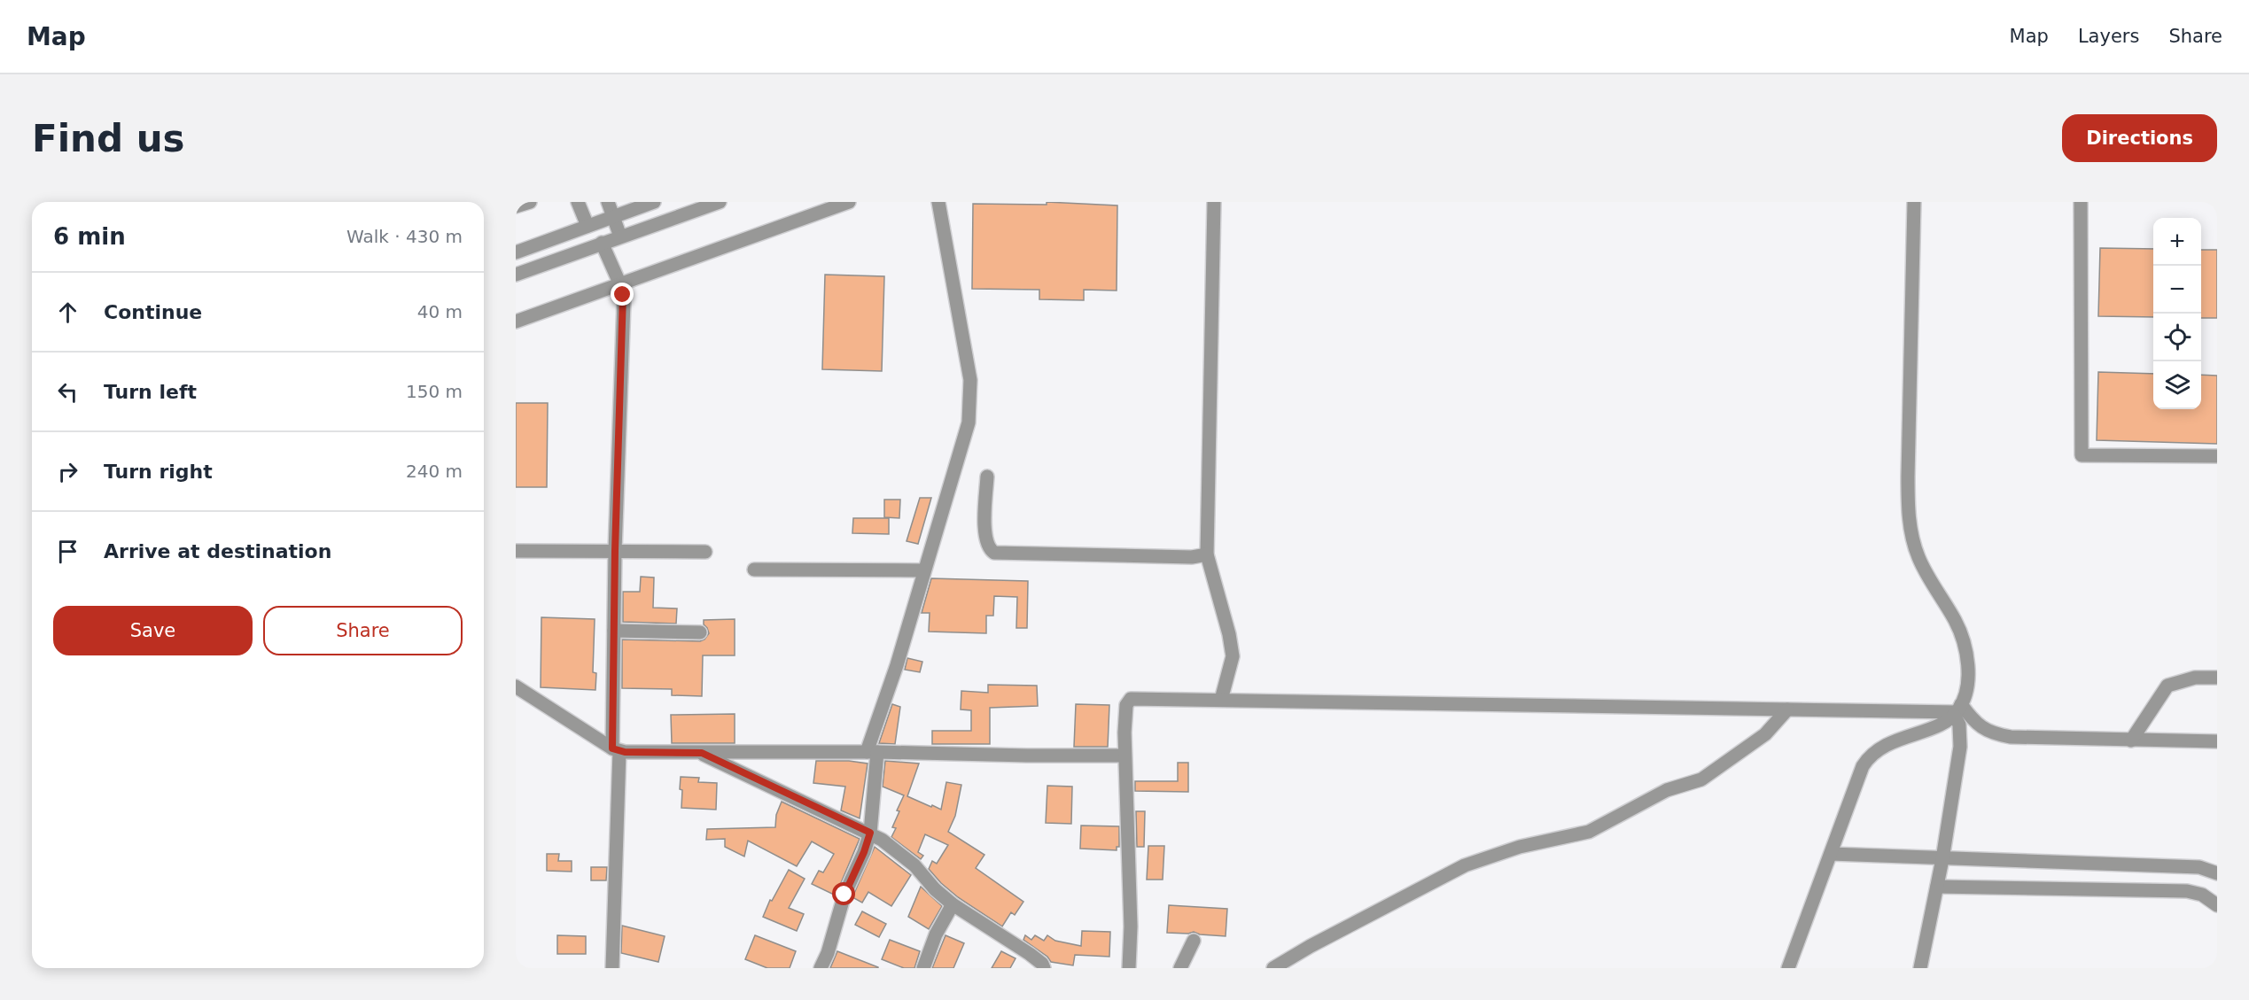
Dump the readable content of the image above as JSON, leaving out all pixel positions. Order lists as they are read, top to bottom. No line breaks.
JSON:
{"page":{"header":"Map","nav":["Map","Layers","Share"],"buttons":["Directions",["Save","Share"]],"title":"Find us","heading":["6 min","Walk · 430 m"],"map_buttons":["+","−"],"list":[["Continue","40 m"],["Turn left","150 m"],["Turn right","240 m"],"Arrive at destination"]}}
